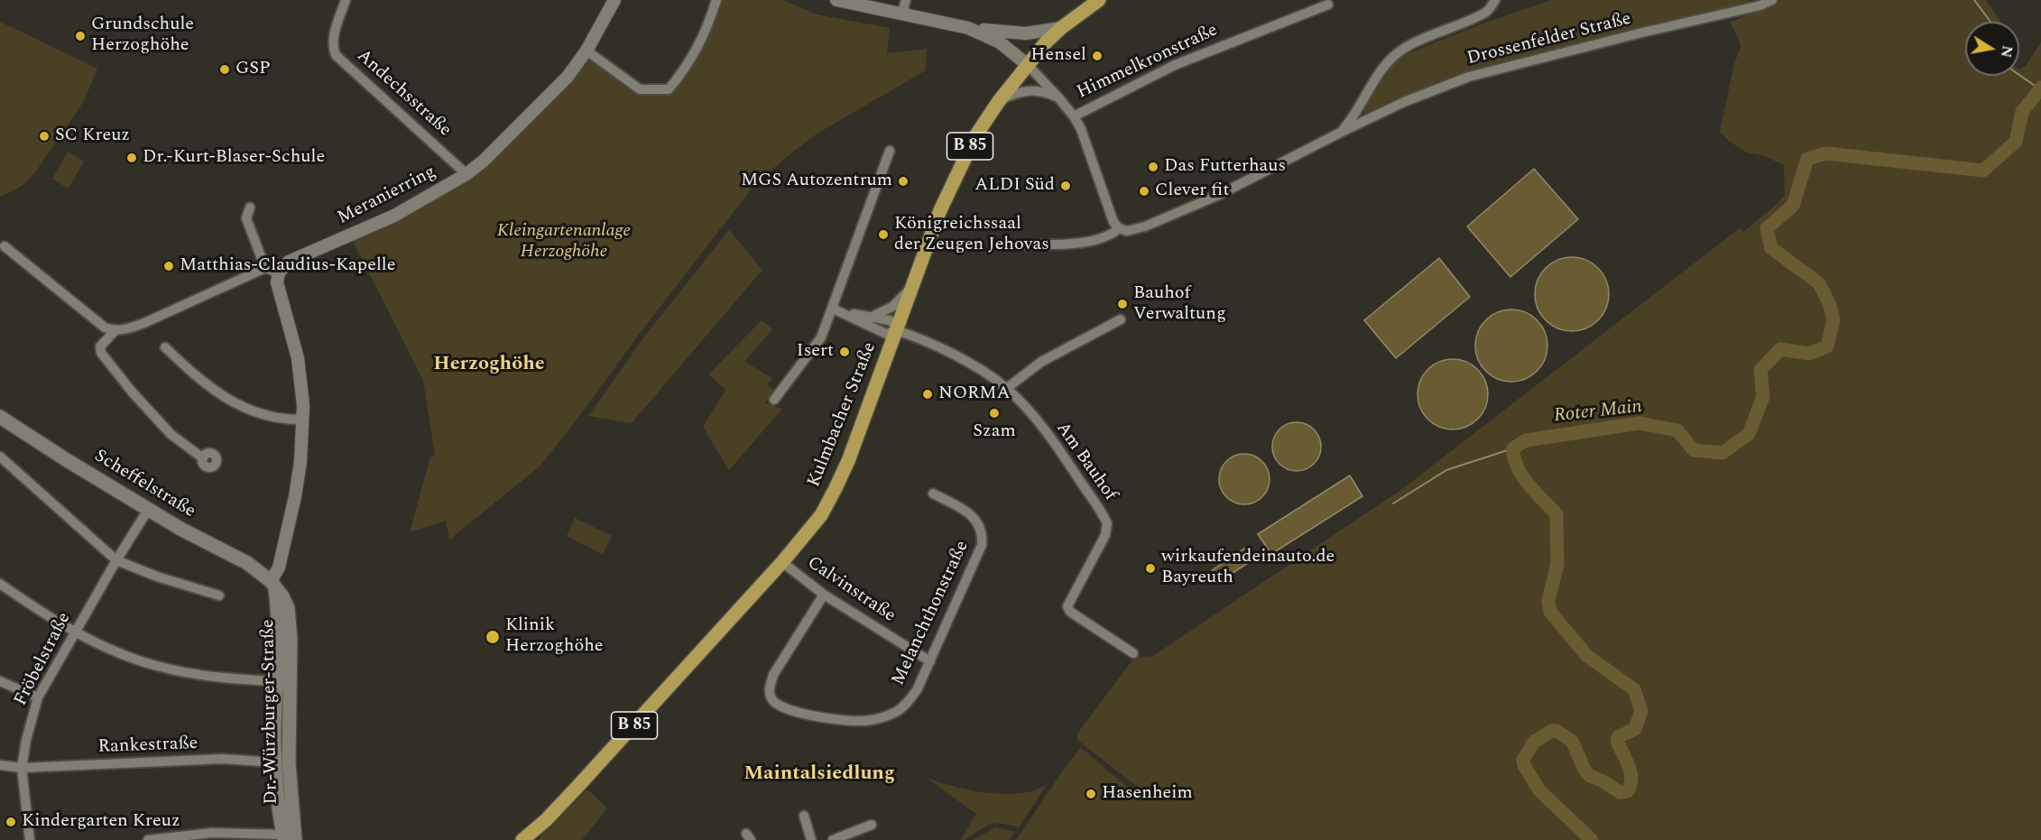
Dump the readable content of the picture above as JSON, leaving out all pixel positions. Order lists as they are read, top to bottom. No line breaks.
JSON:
{"streets":{"main road":["B 85","Kulmbacher Straße","Scheffelstraße","Dr.-Würzburger-Straße"],"street":["Drossenfelder Straße","Himmelkronstraße","Andechsstraße","Meranierring","Am Bauhof","Calvinstraße","Melanchthonstraße","Fröbelstraße","Rankestraße"]},"crossings":[["Drossenfelder Straße","Himmelkronstraße"],["Himmelkronstraße","Kulmbacher Straße"],["Andechsstraße","Meranierring"],["B 85","Kulmbacher Straße"],["Meranierring","Dr.-Würzburger-Straße"],["Kulmbacher Straße","Am Bauhof"],["Kulmbacher Straße","Calvinstraße"],["Scheffelstraße","Fröbelstraße"],["Scheffelstraße","Dr.-Würzburger-Straße"],["Calvinstraße","Melanchthonstraße"],["Fröbelstraße","Rankestraße"],["Dr.-Würzburger-Straße","Rankestraße"]],"districts":["Herzoghöhe","Maintalsiedlung"],"water":["Roter Main"],"parks":["Kleingartenanlage Herzoghöhe"],"places":["Grundschule Herzoghöhe","Hensel","GSP","SC Kreuz","Dr.-Kurt-Blaser-Schule","Das Futterhaus","MGS Autozentrum","ALDI Süd","Clever fit","Königreichssaal der Zeugen Jehovas","Matthias-Claudius-Kapelle","Bauhof Verwaltung","Isert","NORMA","Szam","wirkaufendeinauto.de Bayreuth","Klinik Herzoghöhe","Hasenheim","Kindergarten Kreuz"],"north":"right"}
